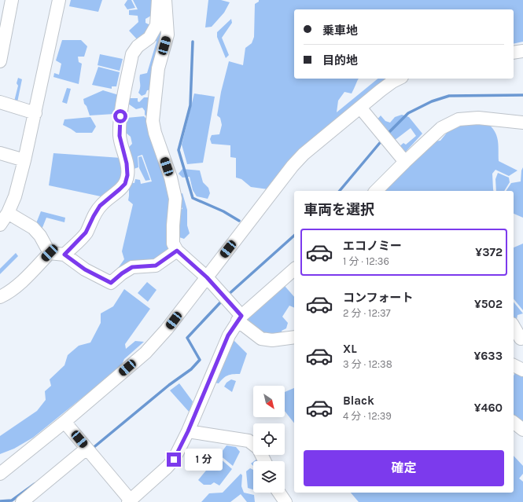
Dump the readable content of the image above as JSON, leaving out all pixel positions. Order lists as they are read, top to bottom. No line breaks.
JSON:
{"north":"bottom right","page":{"banner":["乗車地","目的地"],"heading":"車両を選択","list":[{"name":"エコノミー","note":"1 分 · 12:36","value":"¥372"},{"name":"コンフォート","note":"2 分 · 12:37","value":"¥502"},{"name":"XL","note":"3 分 · 12:38","value":"¥633"},{"name":"Black","note":"4 分 · 12:39","value":"¥460"}],"buttons":"確定","bubble":"1 分"}}
